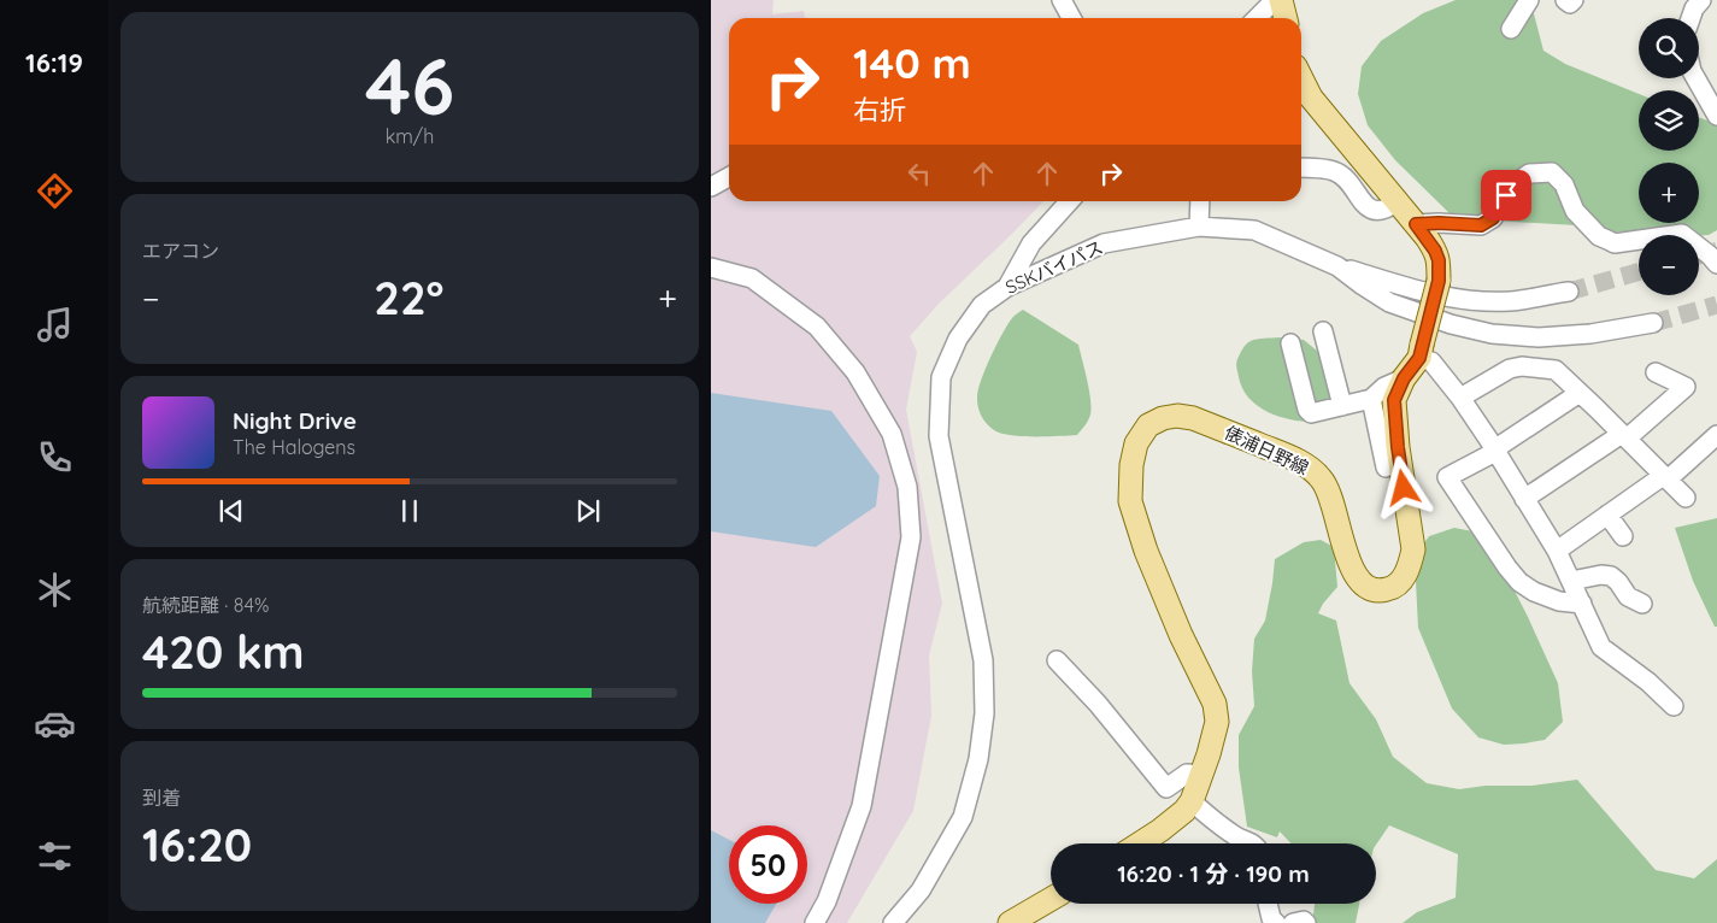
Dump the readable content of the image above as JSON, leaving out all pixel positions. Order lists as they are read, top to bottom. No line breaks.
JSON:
{"streets":{"main road":["俵浦日野線"],"street":["SSKバイパス"]},"page":{"tabs":"16:19","tile":[["46","km/h"],"エアコン",["航続距離 · 84%","420 km"],["到着","16:20"]],"map_buttons":["+","−"],"turn":["140 m","右折"],"heat":["−","22°","+"],"song":["Night Drive","The Halogens"],"limit":"50","trip":"16:20 · 1 分 · 190 m"}}
